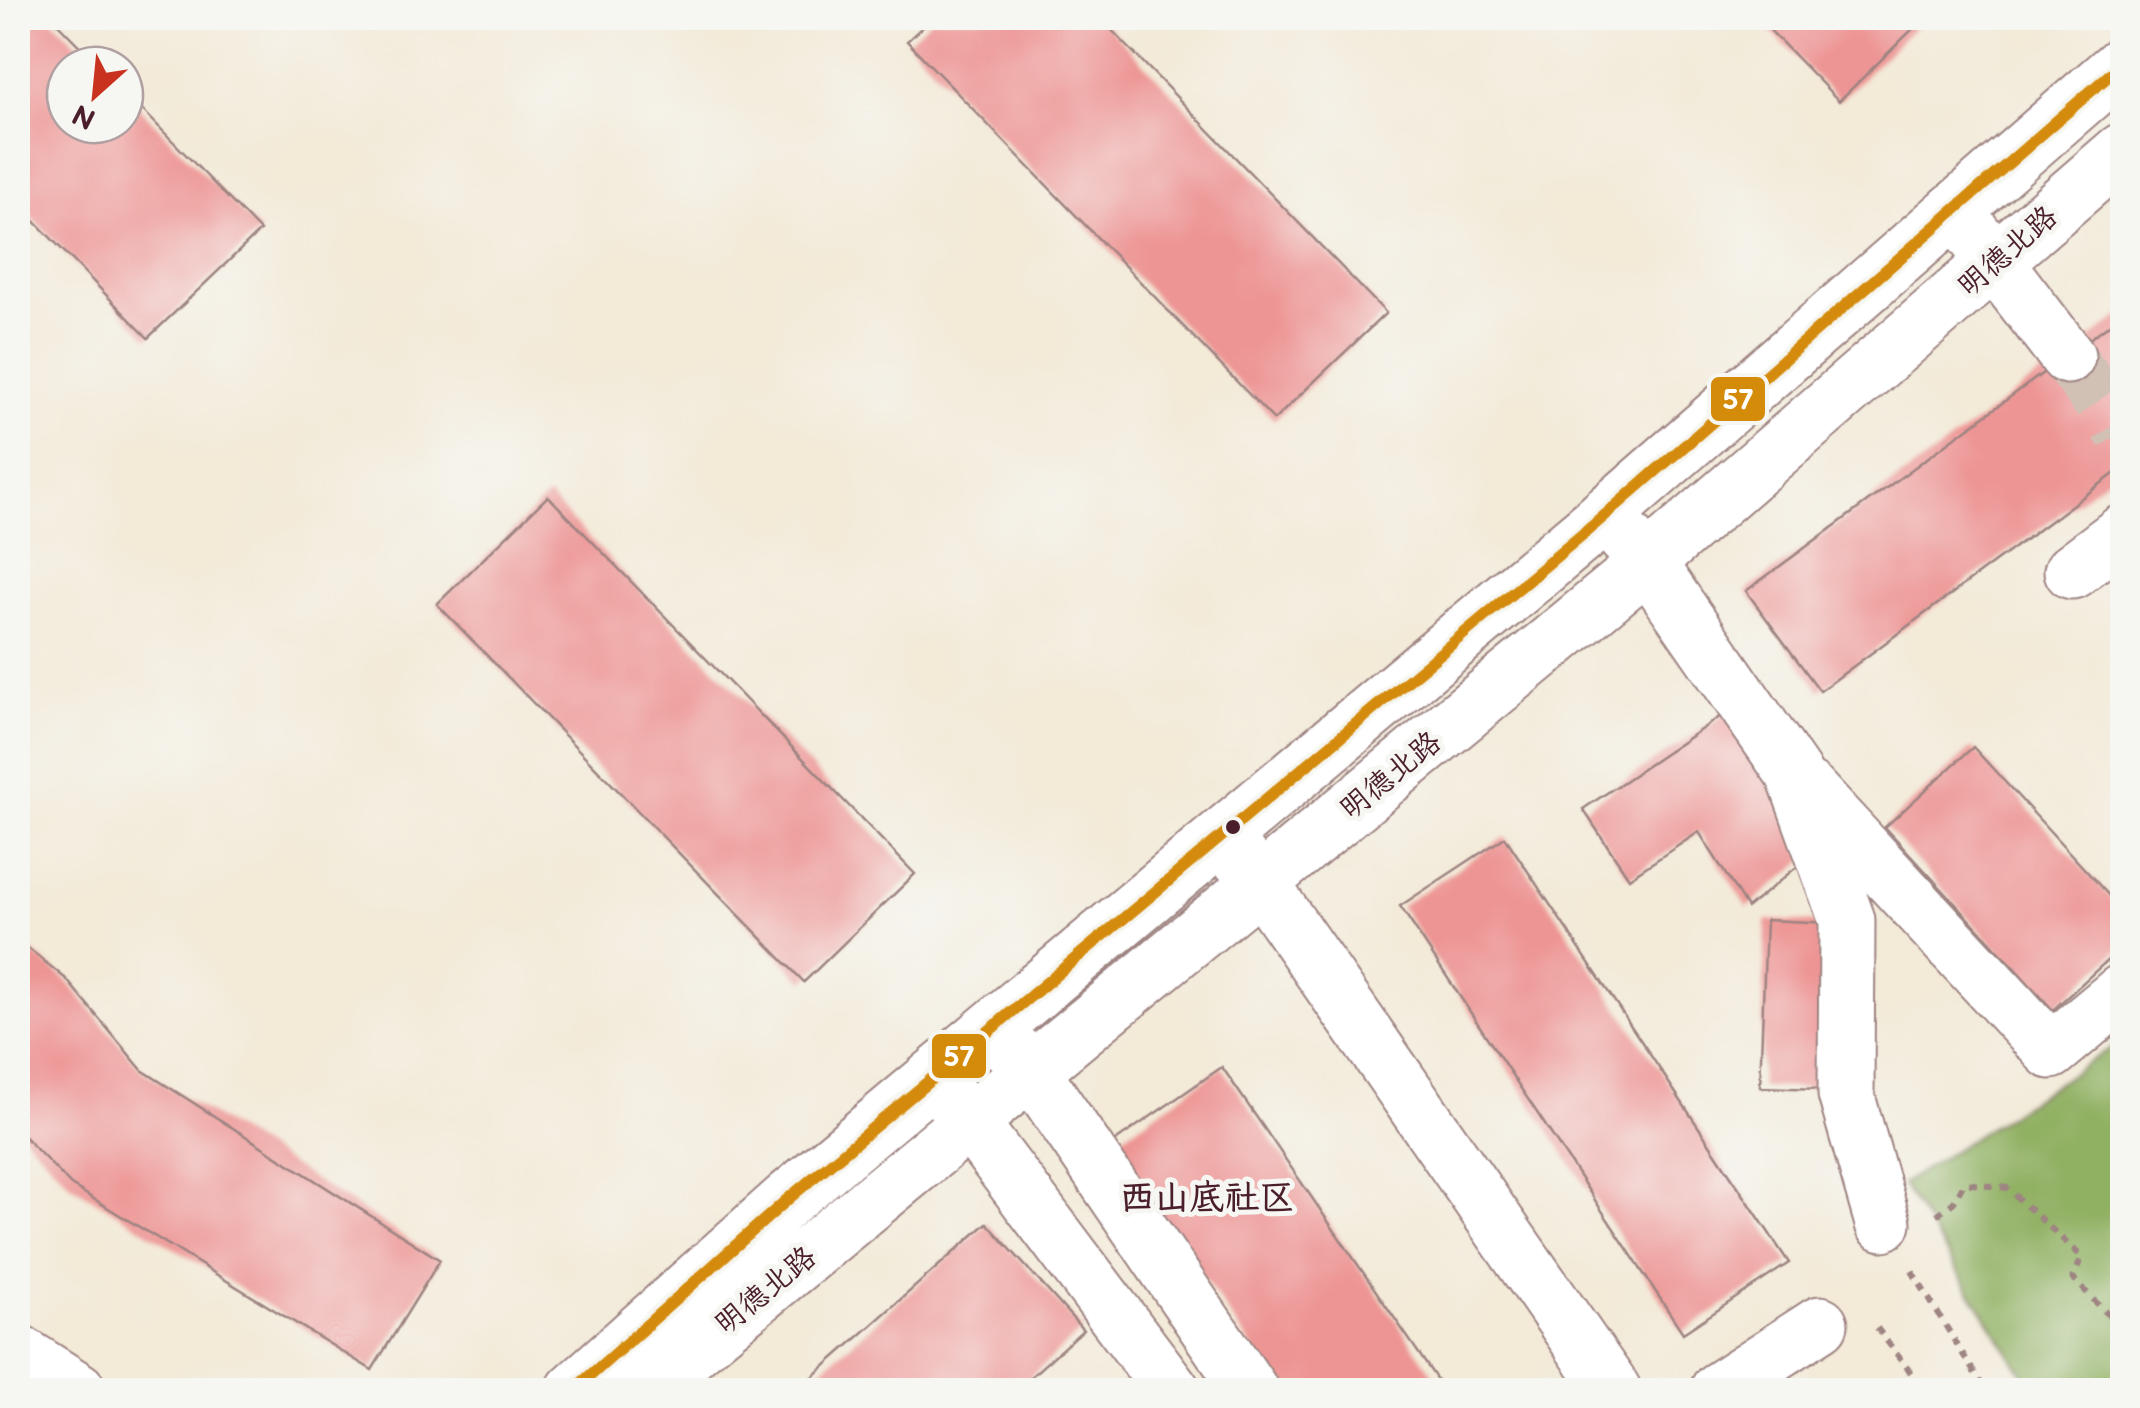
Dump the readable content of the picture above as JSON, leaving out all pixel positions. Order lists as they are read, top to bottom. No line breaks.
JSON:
{"streets":{"main road":["明德北路"]},"districts":["西山底社区"],"lines":["transit line 57"],"north":"bottom left"}
